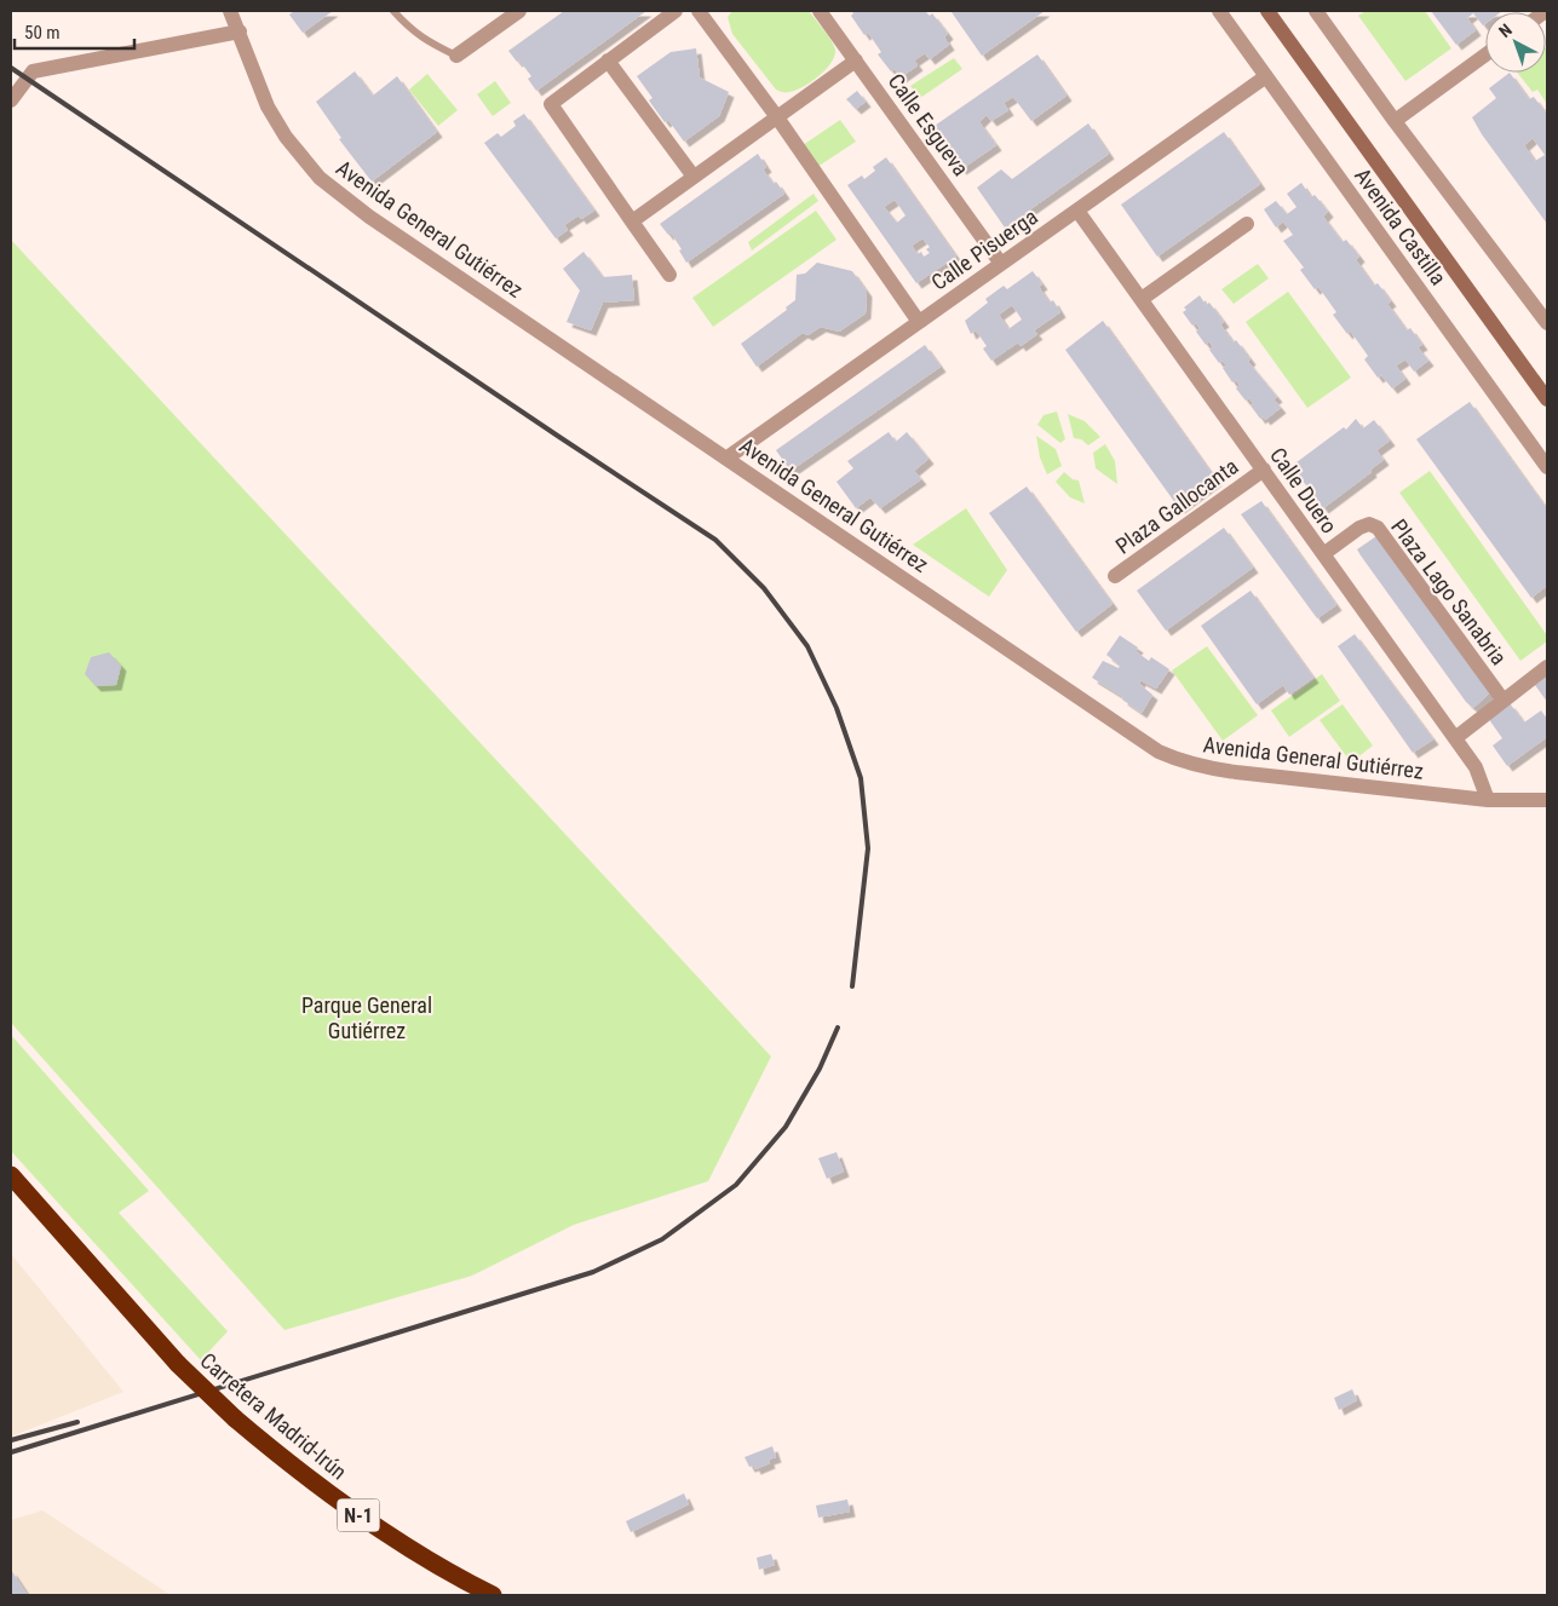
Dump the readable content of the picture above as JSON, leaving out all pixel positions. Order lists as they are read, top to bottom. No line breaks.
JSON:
{"streets":{"highway":["Carretera Madrid-Irún","N-1"],"street":["Calle Esgueva","Avenida Castilla","Avenida General Gutiérrez","Calle Pisuerga","Calle Duero","Plaza Gallocanta","Plaza Lago Sanabria"]},"crossings":[["Calle Esgueva","Calle Pisuerga"],["Avenida Castilla","Calle Pisuerga"],["Avenida General Gutiérrez","Calle Pisuerga"],["Avenida General Gutiérrez","Calle Duero"],["Calle Pisuerga","Calle Duero"],["Calle Duero","Plaza Gallocanta"],["Calle Duero","Plaza Lago Sanabria"]],"parks":["Parque General Gutiérrez"],"scale_bar":"50 m","north":"top left"}
